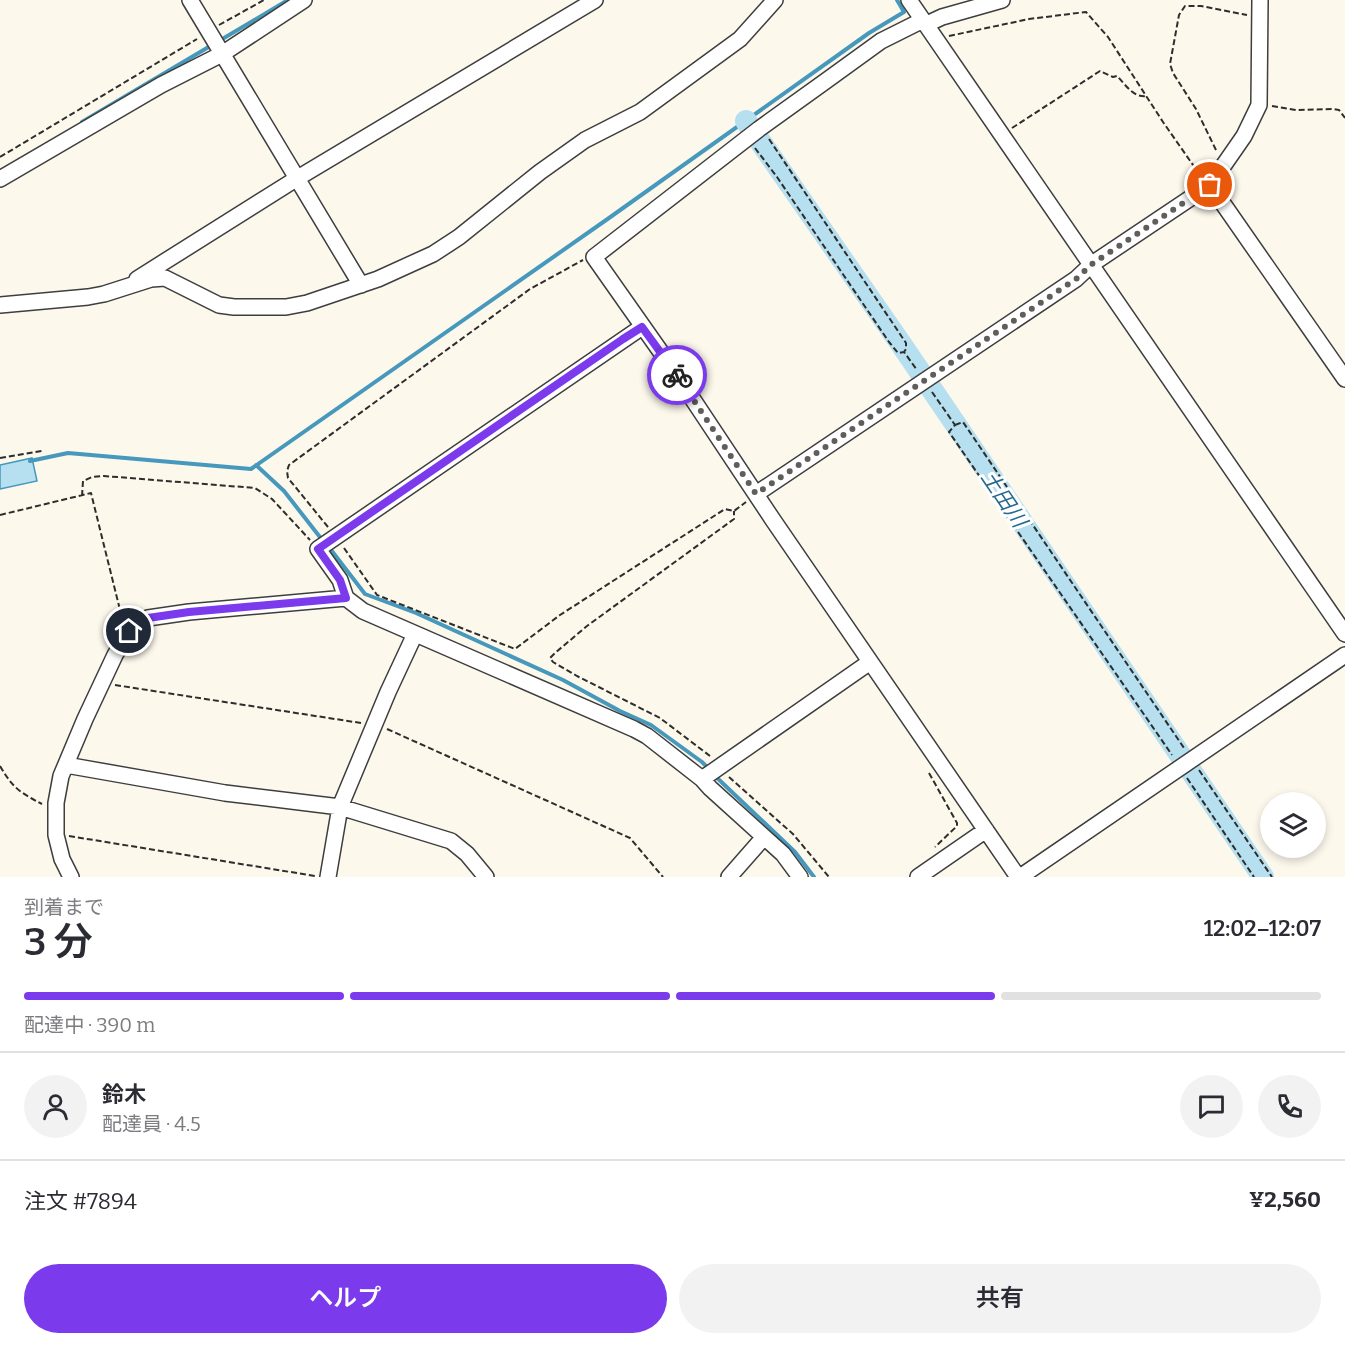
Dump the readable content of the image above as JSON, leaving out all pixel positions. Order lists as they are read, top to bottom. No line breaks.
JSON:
{"water":["土田川"],"page":{"heading":["3 分","到着まで","12:02–12:07"],"panel":["鈴木","配達員 · 4.5","注文 #7894","¥2,560"],"bar":"配達中 · 390 m","buttons":["ヘルプ","共有"]}}
